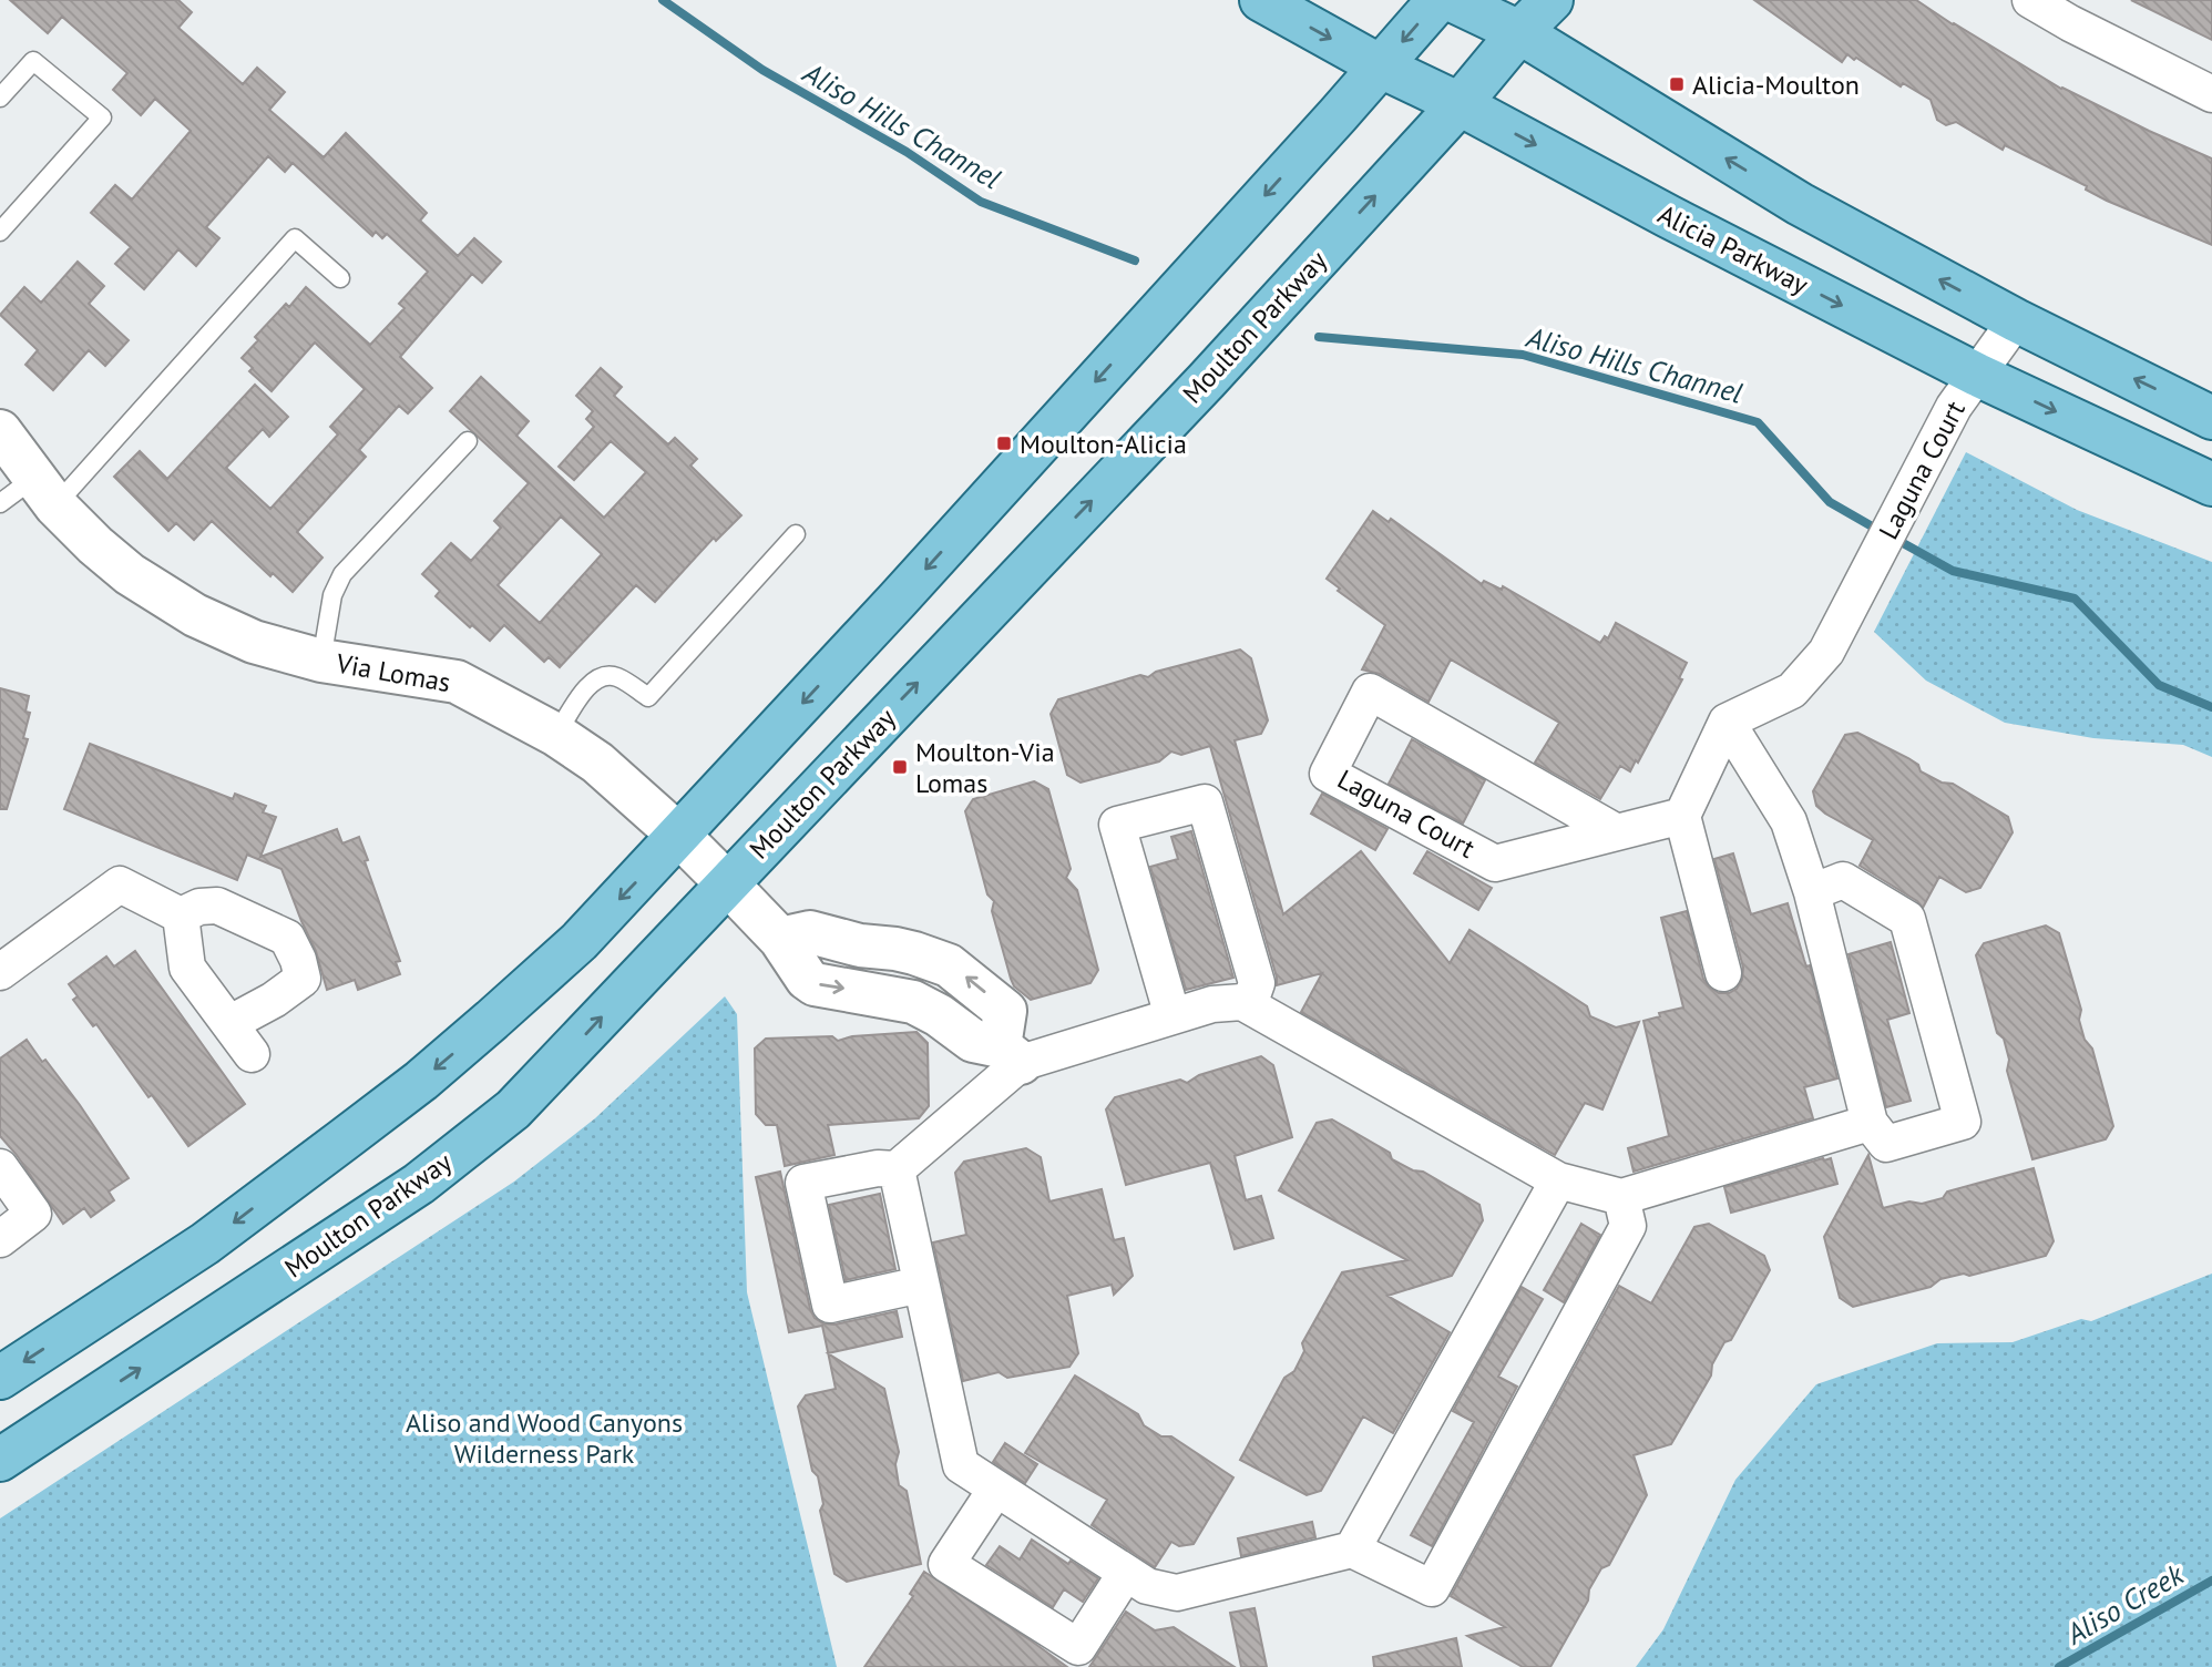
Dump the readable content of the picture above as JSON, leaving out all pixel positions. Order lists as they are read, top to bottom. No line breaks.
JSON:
{"streets":{"main road":["Alicia Parkway","Moulton Parkway"],"street":["Laguna Court","Via Lomas"]},"crossings":[["Alicia Parkway","Moulton Parkway"],["Alicia Parkway","Laguna Court"],["Moulton Parkway","Via Lomas"]],"water":["Aliso Hills Channel","Aliso Creek"],"parks":["Aliso and Wood Canyons Wilderness Park"],"places":{"transit":["Alicia-Moulton","Moulton-Alicia","Moulton-Via Lomas"]}}
